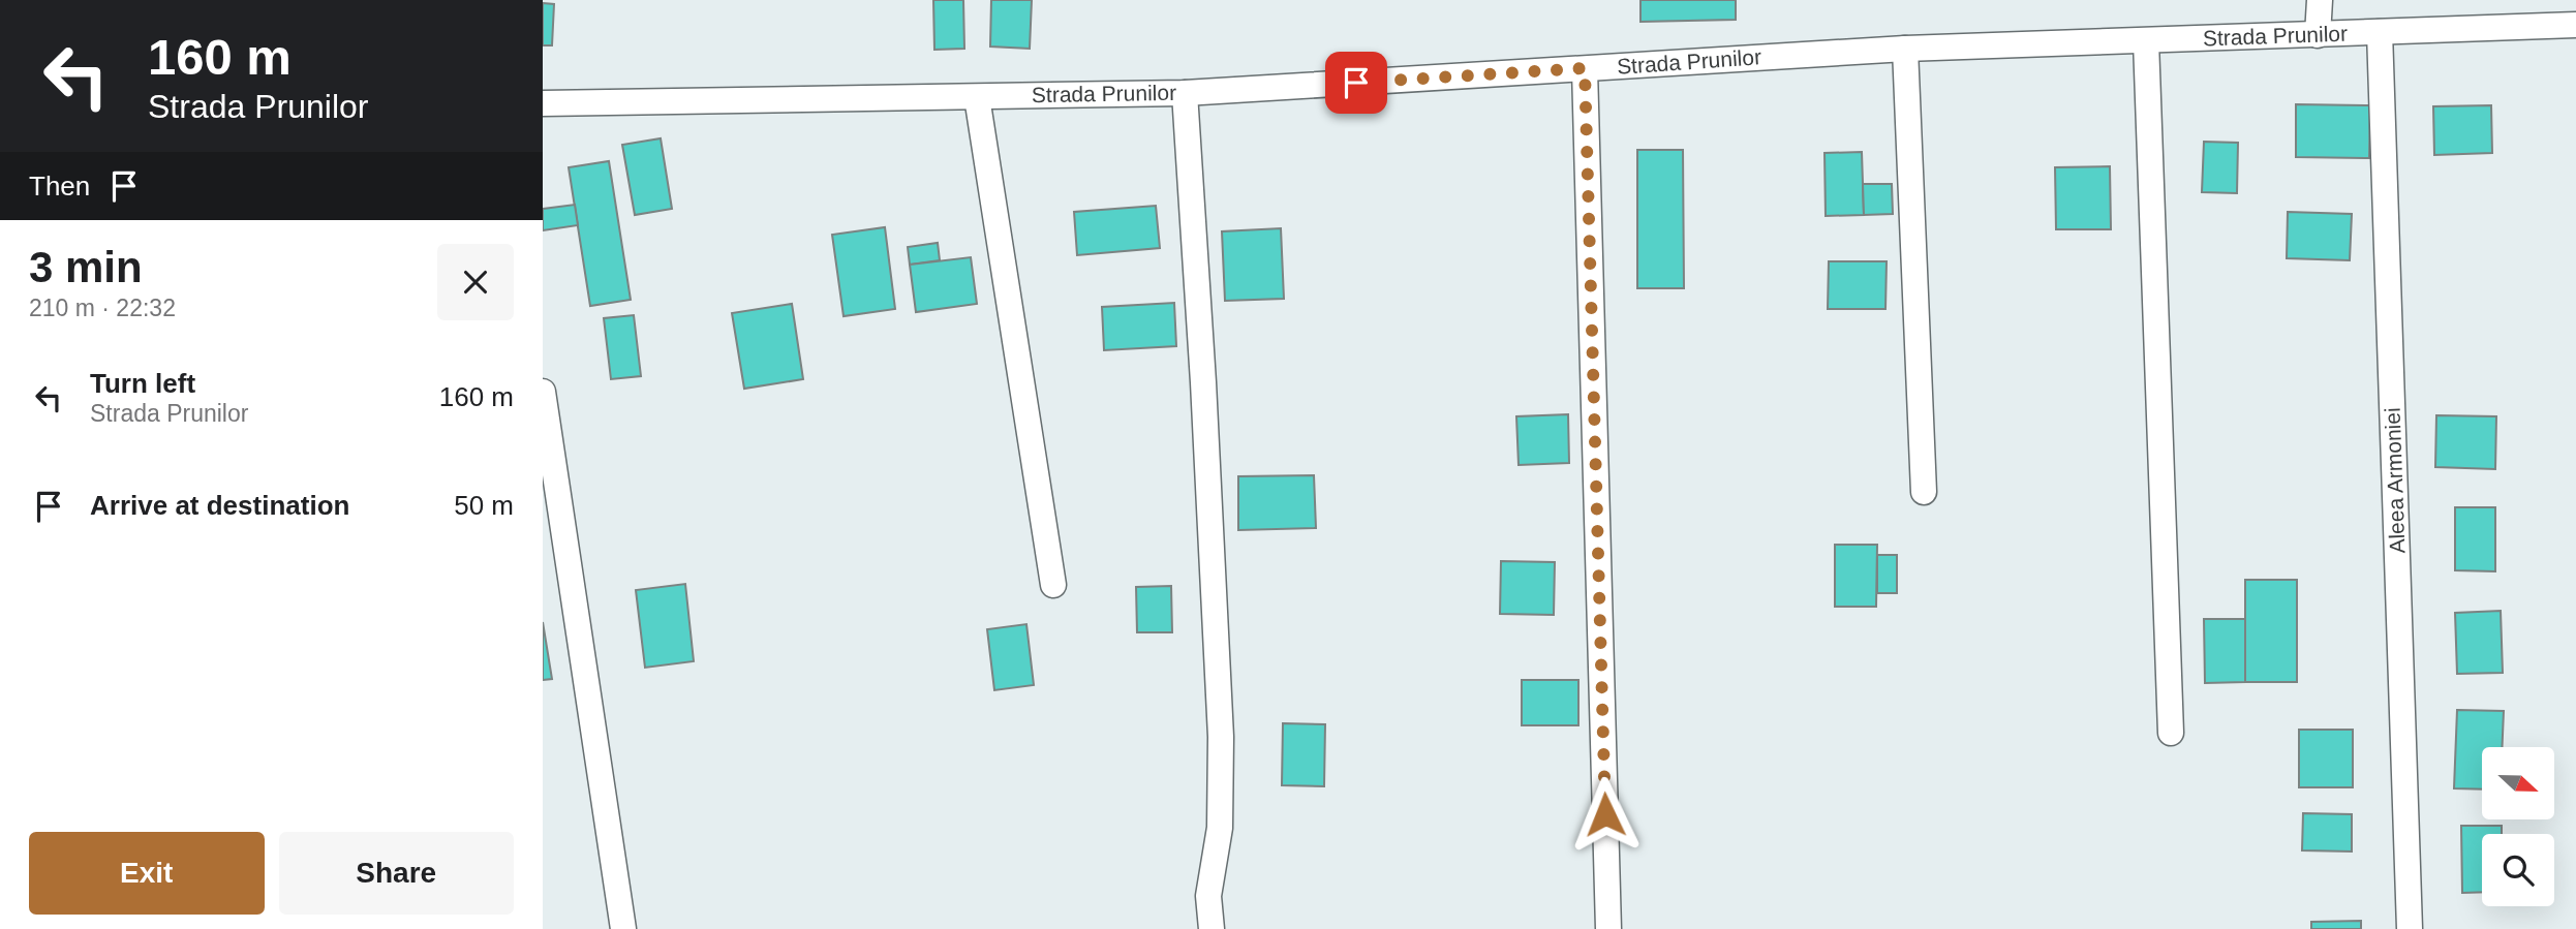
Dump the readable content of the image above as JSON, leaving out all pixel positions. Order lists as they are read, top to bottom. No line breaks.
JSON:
{"streets":{"street":["Strada Prunilor","Aleea Armoniei"]},"crossings":[["Strada Prunilor","Aleea Armoniei"]],"north":"right","page":{"turn":["160 m","Strada Prunilor"],"then":"Then","heading":["3 min","210 m · 22:32"],"list":[{"name":"Turn left","note":"Strada Prunilor","value":"160 m"},{"name":"Arrive at destination","value":"50 m"}],"buttons":["Exit","Share"]}}
